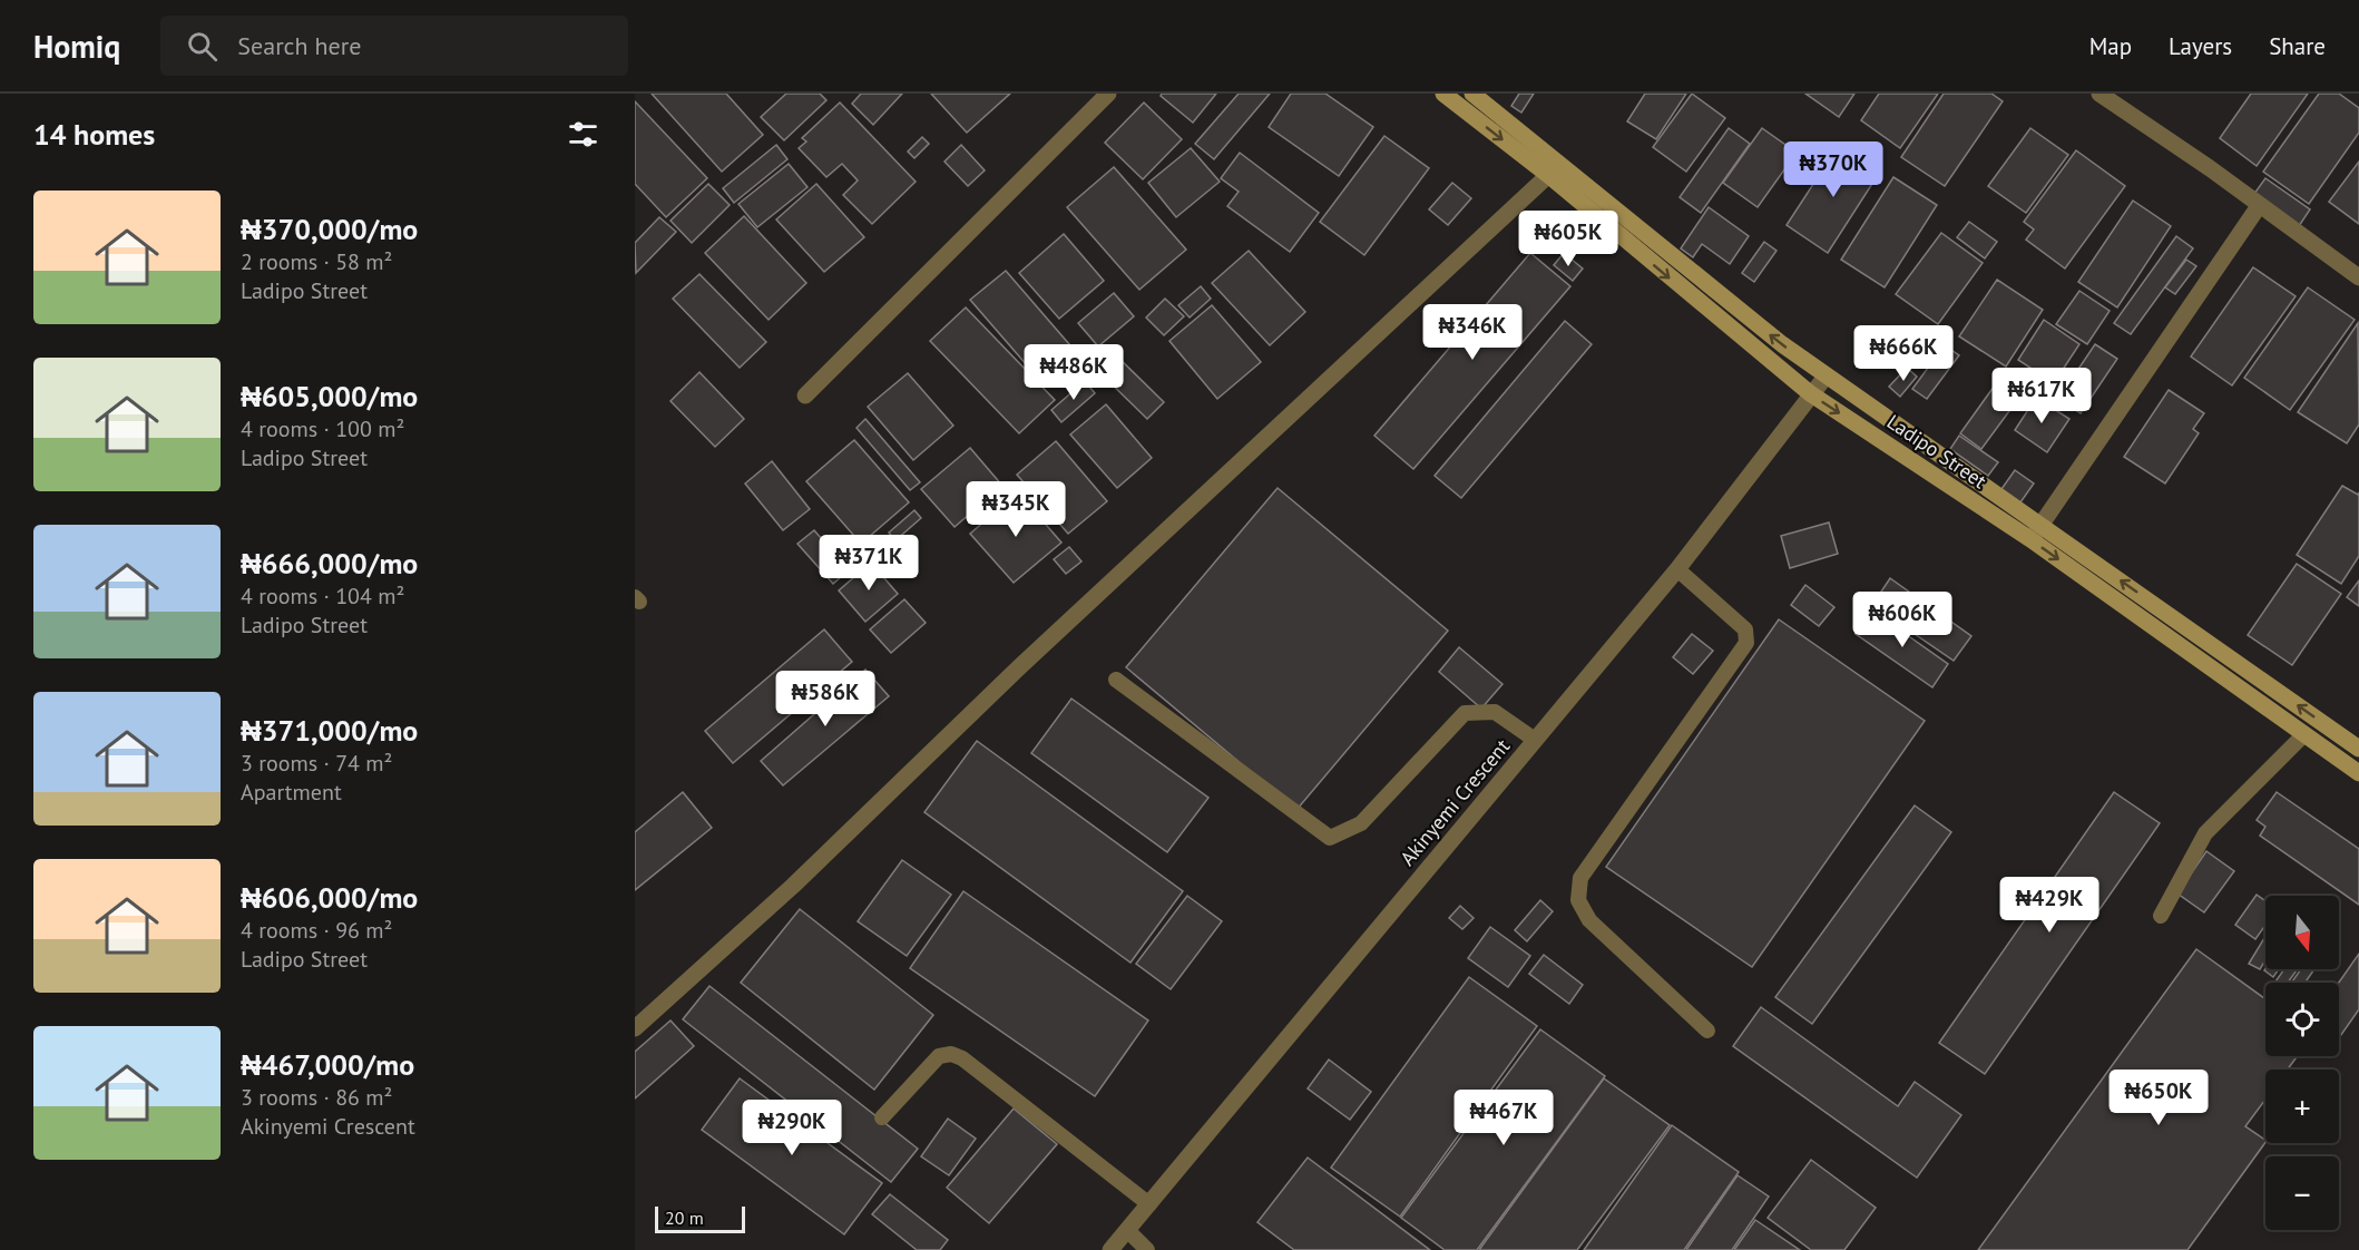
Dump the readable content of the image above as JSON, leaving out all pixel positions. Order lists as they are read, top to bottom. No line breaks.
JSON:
{"streets":{"main road":["Ladipo Street"],"street":["Akinyemi Crescent"]},"crossings":[["Ladipo Street","Akinyemi Crescent"]],"scale_bar":"20 m","north":"bottom","page":{"header":"Homiq","search":"Search here","nav":["Map","Layers","Share"],"heading":"14 homes","price":["₦370K","₦605K","₦346K","₦666K","₦486K","₦617K","₦345K","₦371K","₦606K","₦586K","₦429K","₦650K","₦467K","₦290K"],"list":[{"name":"₦370,000/mo","note":"2 rooms · 58 m² · Ladipo Street"},{"name":"₦605,000/mo","note":"4 rooms · 100 m² · Ladipo Street"},{"name":"₦666,000/mo","note":"4 rooms · 104 m² · Ladipo Street"},{"name":"₦371,000/mo","note":"3 rooms · 74 m² · Apartment"},{"name":"₦606,000/mo","note":"4 rooms · 96 m² · Ladipo Street"},{"name":"₦467,000/mo","note":"3 rooms · 86 m² · Akinyemi Crescent"}],"map_buttons":["+","−"],"scale":"20 m"}}
